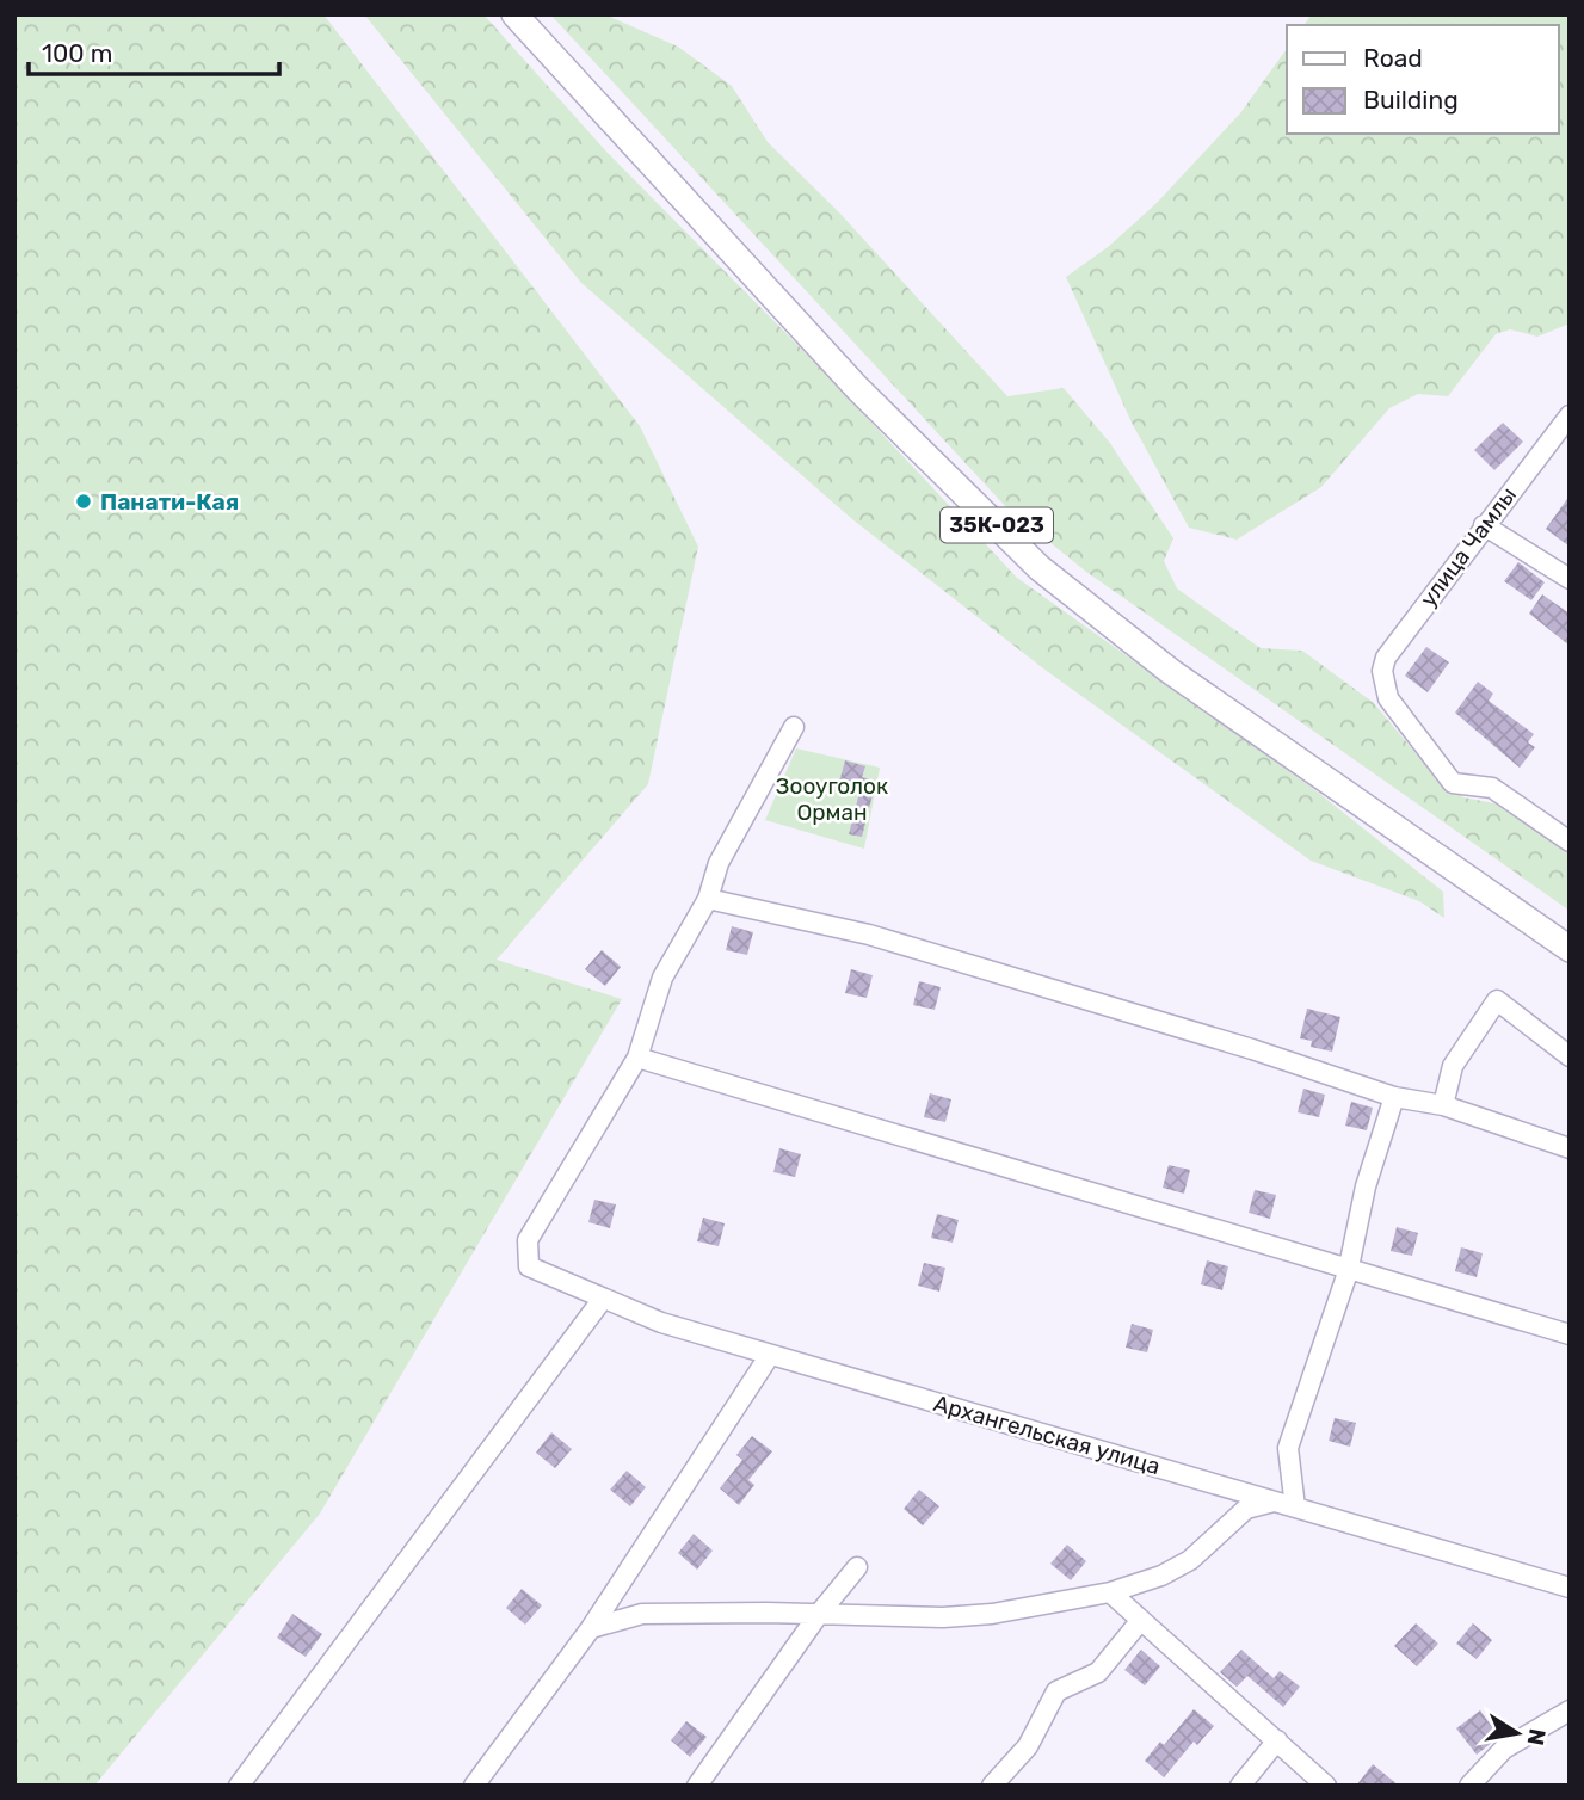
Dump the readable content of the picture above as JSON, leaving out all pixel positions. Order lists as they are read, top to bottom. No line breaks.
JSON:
{"streets":{"main road":["35К-023"],"street":["улица Чамлы","Архангельская улица"]},"parks":["Зооуголок Орман"],"places":["Панати-Кая"],"legend":["Road","Building"],"scale_bar":"100 m","north":"right"}
